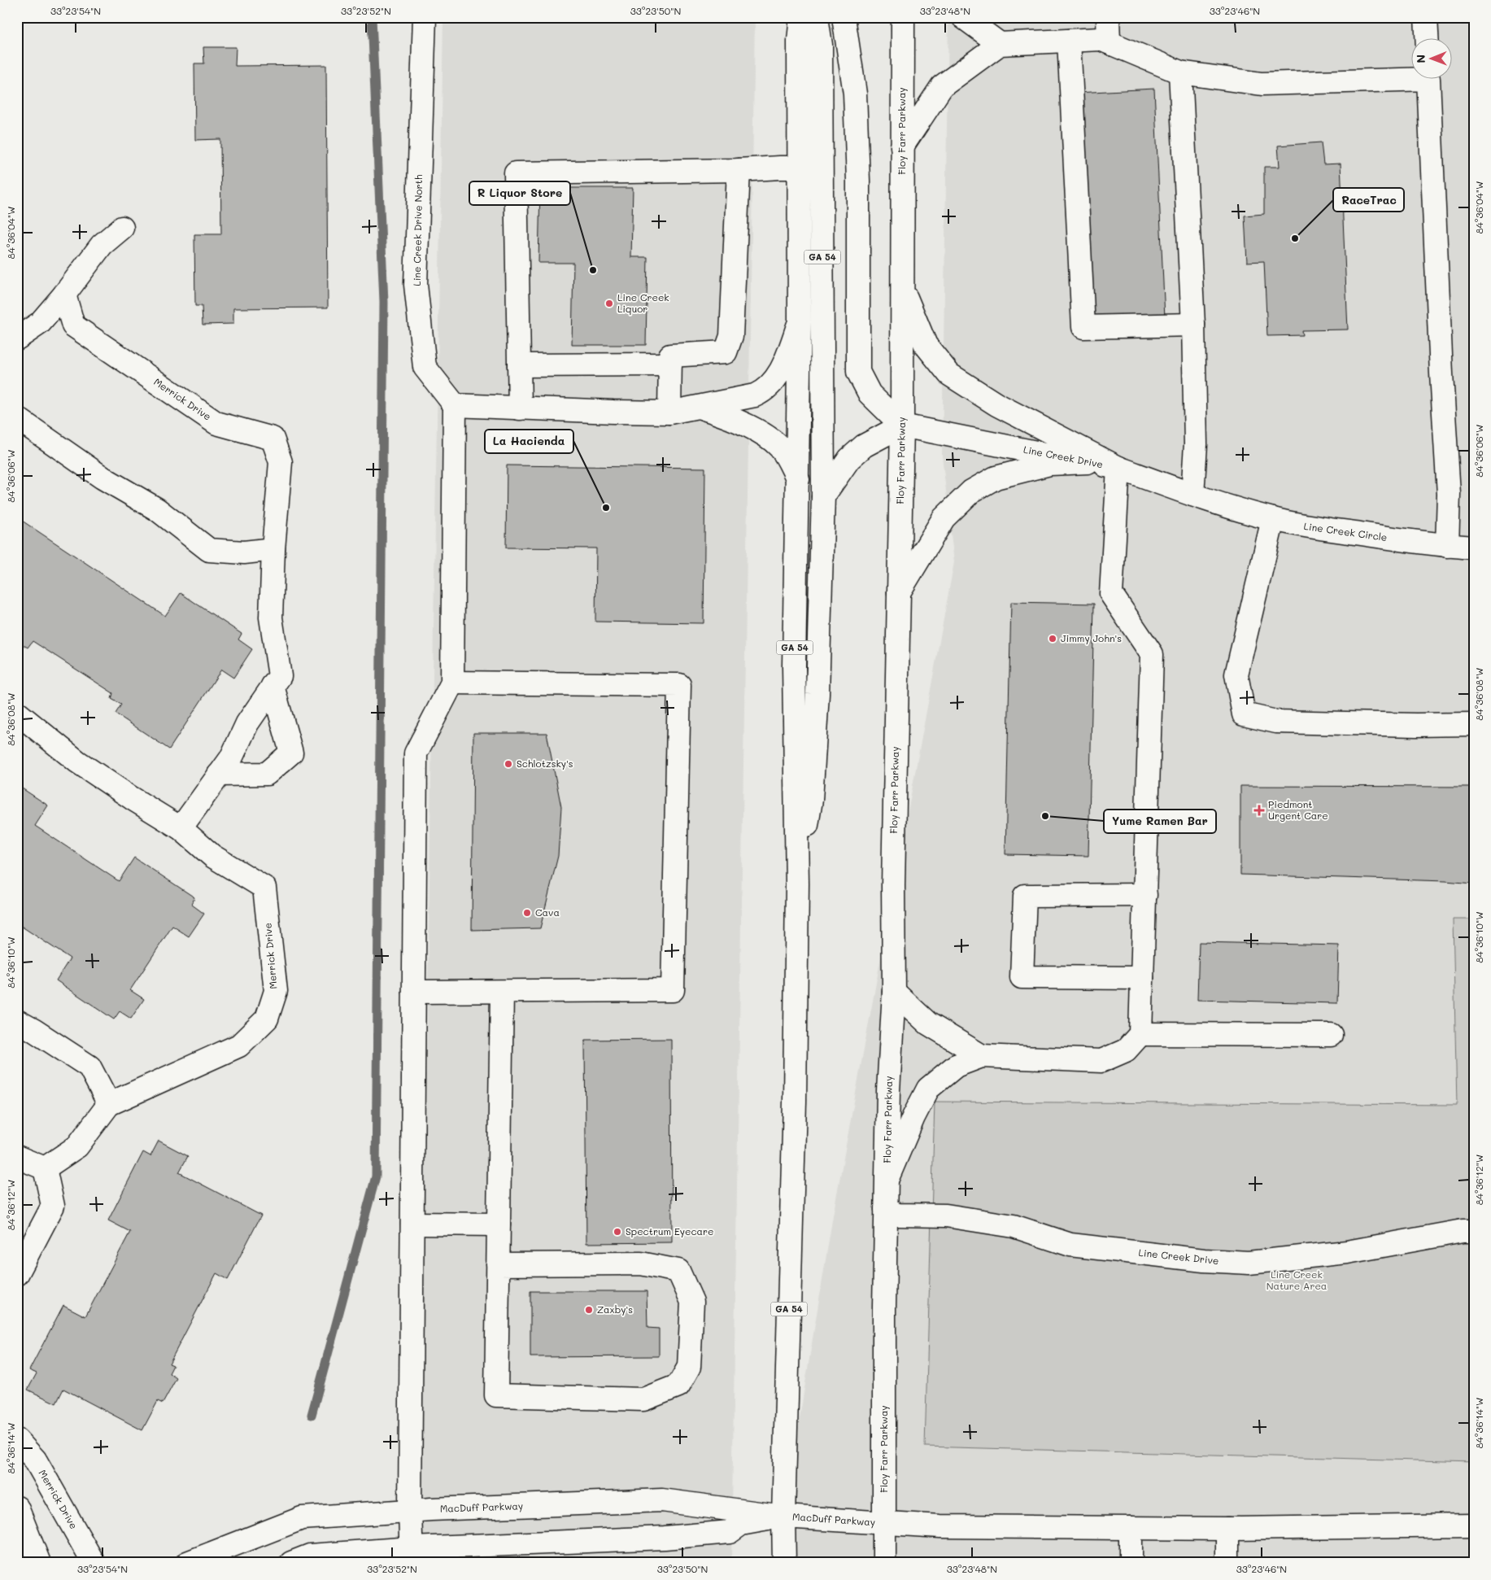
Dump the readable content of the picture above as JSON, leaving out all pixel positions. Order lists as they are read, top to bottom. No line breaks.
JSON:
{"streets":{"main road":["Floy Farr Parkway","Line Creek Drive North","GA 54","Merrick Drive","Line Creek Drive","Line Creek Circle","MacDuff Parkway"]},"crossings":[["Floy Farr Parkway","Line Creek Drive"],["Floy Farr Parkway","MacDuff Parkway"],["GA 54","MacDuff Parkway"],["Line Creek Drive","Line Creek Circle"]],"parks":["Line Creek Nature Area"],"places":{"other":["RaceTrac","R Liquor Store","Line Creek Liquor","La Hacienda","Jimmy John's","Schlotzsky's","Yume Ramen Bar","Cava","Spectrum Eyecare","Zaxby's"],"health":["Piedmont Urgent Care"]},"north":"left","coordinates":["33°23'54\"N","33°23'52\"N","33°23'50\"N","33°23'48\"N","33°23'46\"N","84°36'04\"W","84°36'06\"W","84°36'08\"W","84°36'10\"W","84°36'12\"W","84°36'14\"W"]}
